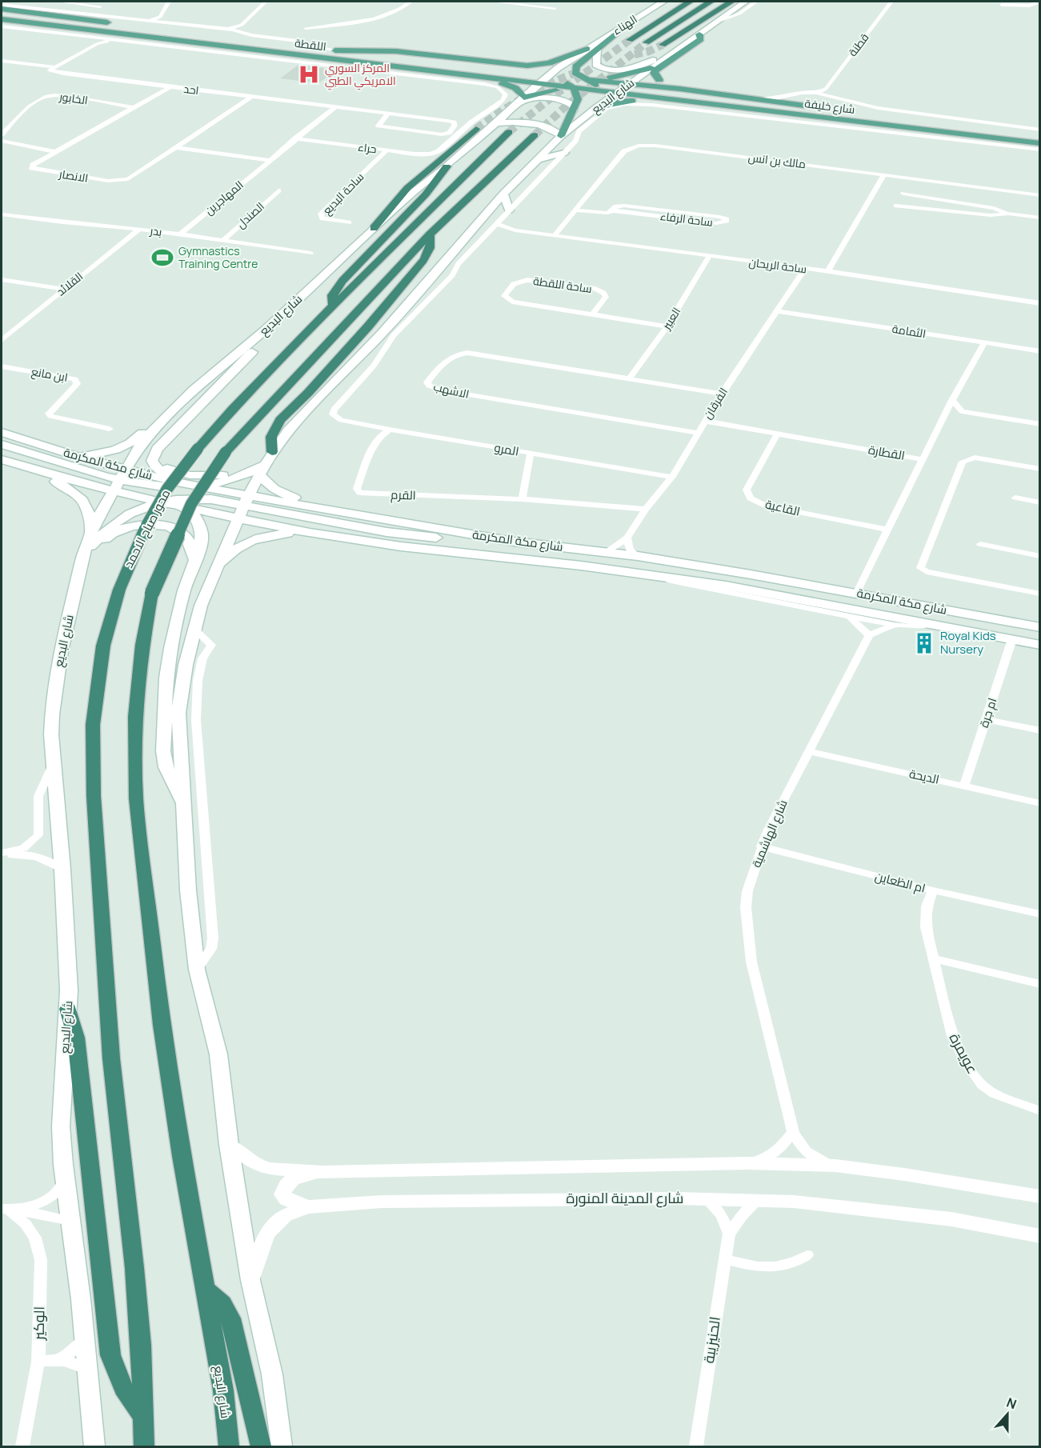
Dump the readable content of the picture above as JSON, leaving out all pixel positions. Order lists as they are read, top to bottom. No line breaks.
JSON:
{"streets":{"highway":["الهناء","شارع البديع","محور صباح الاحمد"],"main road":["اللقطة","شارع خليفة","شارع مكة المكرمة"],"street":["قطنة","احد","الخابور","حراء","مالك بن انس","الانصار","ساحة البديع","المهاجرين","الصندل","ساحة الرفاء","بدر","ساحة الريحان","القلائد","ساحة اللقطة","العبير","الثمامة","ابن مانع","الاشهب","الفرقان","المرو","القطارة","القرم","القاعية","ام جرة","الديحة","شارع الهاشمية","ام الظعاين","عويمرة","شارع المدينة المنورة","الوكير","الحنيزيبة"]},"crossings":[["الهناء","شارع البديع"],["اللقطة","شارع البديع"],["اللقطة","شارع خليفة"],["اللقطة","حراء"],["قطنة","شارع خليفة"],["احد","الانصار"],["احد","المهاجرين"],["شارع البديع","شارع خليفة"],["شارع البديع","ساحة الريحان"],["شارع البديع","المرو"],["شارع البديع","شارع مكة المكرمة"],["شارع البديع","شارع المدينة المنورة"],["الخابور","الانصار"],["حراء","ساحة البديع"],["حراء","المهاجرين"],["مالك بن انس","ساحة الرفاء"],["مالك بن انس","ساحة الريحان"],["المهاجرين","بدر"],["الصندل","بدر"],["بدر","القلائد"],["ساحة الريحان","العبير"],["ساحة الريحان","الفرقان"],["ساحة اللقطة","العبير"],["العبير","الاشهب"],["الثمامة","الفرقان"],["الاشهب","الفرقان"],["الفرقان","المرو"],["الفرقان","القطارة"],["الفرقان","شارع مكة المكرمة"],["الفرقان","القرم"],["المرو","القرم"],["القطارة","شارع مكة المكرمة"],["القطارة","القاعية"],["شارع مكة المكرمة","ام جرة"],["ام جرة","الديحة"],["الديحة","شارع الهاشمية"],["شارع الهاشمية","ام الظعاين"],["ام الظعاين","عويمرة"],["شارع المدينة المنورة","الحنيزيبة"]],"places":{"hospital":["المركز السوري الامريكي الطبي"],"sports":["Gymnastics Training Centre"],"building":["Royal Kids Nursery"]},"north":"top"}
